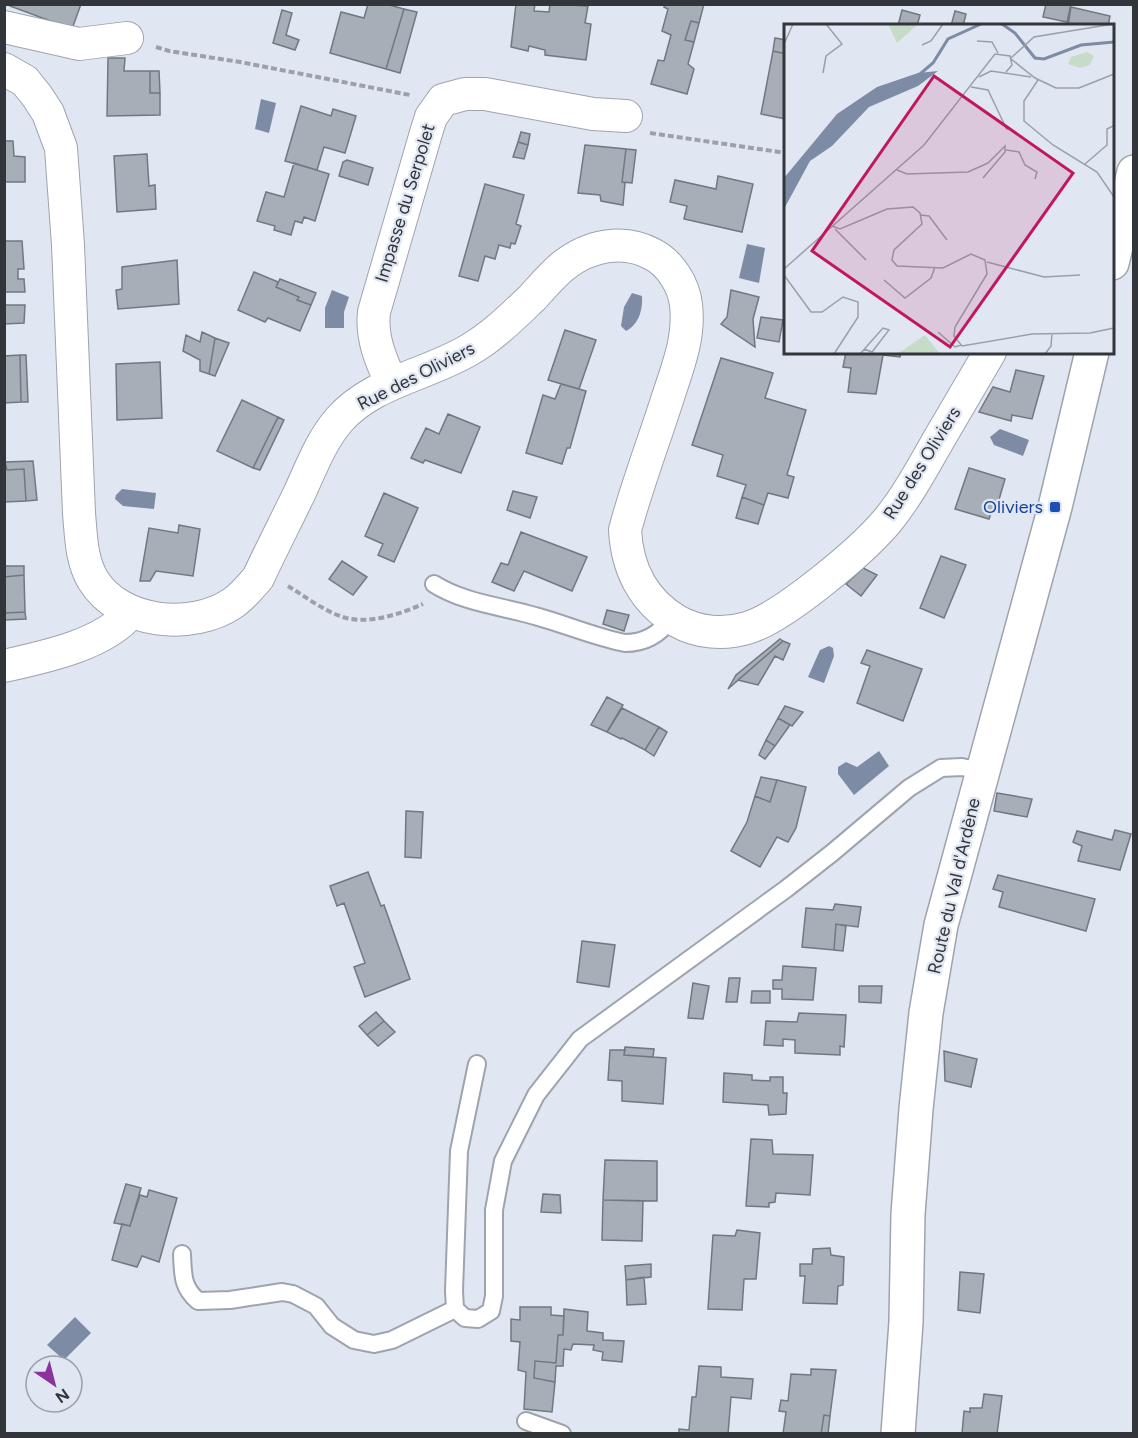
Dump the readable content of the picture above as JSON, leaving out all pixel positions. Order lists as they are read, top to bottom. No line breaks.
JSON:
{"streets":{"main road":["Route du Val d'Ardène"],"street":["Impasse du Serpolet","Rue des Oliviers"]},"crossings":[["Impasse du Serpolet","Rue des Oliviers"]],"places":{"transit":["Oliviers"]},"north":"bottom right"}
